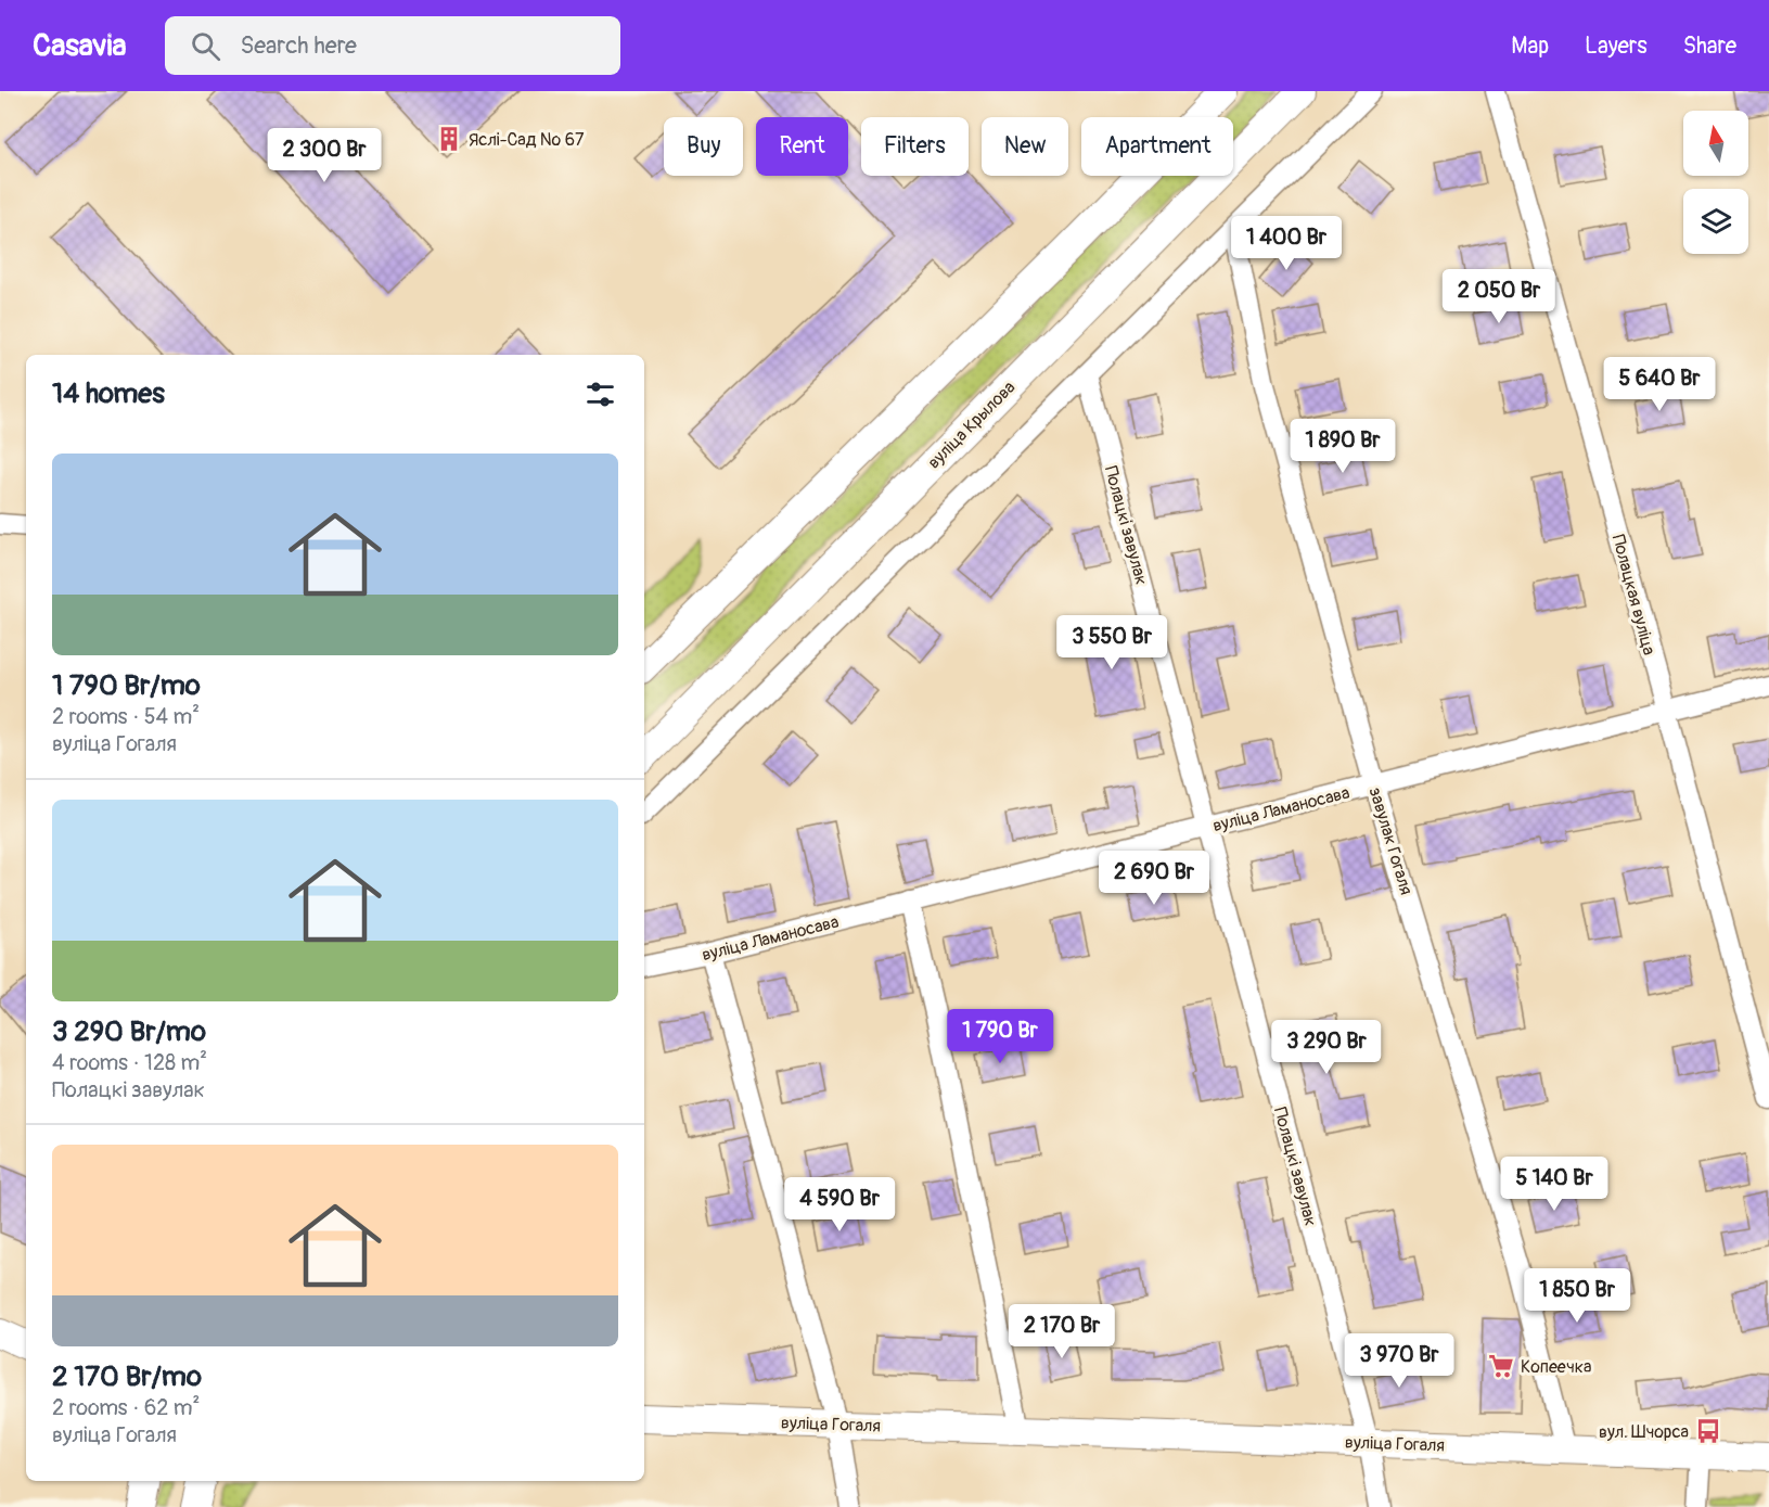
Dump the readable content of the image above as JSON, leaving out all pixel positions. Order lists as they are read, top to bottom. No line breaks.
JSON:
{"streets":{"main road":["вуліца Крылова","вуліца Гогаля"],"street":["Полацкі завулак","Полацкая вуліца","вуліца Ламаносава","завулак Гогаля"]},"crossings":[["Полацкі завулак","вуліца Ламаносава"],["Полацкі завулак","вуліца Гогаля"],["Полацкая вуліца","вуліца Ламаносава"],["вуліца Ламаносава","завулак Гогаля"],["завулак Гогаля","вуліца Гогаля"]],"places":{"building":["Яслі-Сад № 67"],"supermarket":["Копеечка"],"bus stop":["вул. Шчорса"]},"north":"top","page":{"header":"Casavia","search":"Search here","nav":["Map","Layers","Share"],"chip":["Buy","Rent","Filters","New","Apartment"],"price":["2 300 Br","1 400 Br","2 050 Br","5 640 Br","1 890 Br","3 550 Br","2 690 Br","1 790 Br","3 290 Br","5 140 Br","4 590 Br","1 850 Br","2 170 Br","3 970 Br"],"heading":"14 homes","list":[{"name":"1 790 Br/mo","note":"2 rooms · 54 m² · вуліца Гогаля"},{"name":"3 290 Br/mo","note":"4 rooms · 128 m² · Полацкі завулак"},{"name":"2 170 Br/mo","note":"2 rooms · 62 m² · вуліца Гогаля"}]}}
